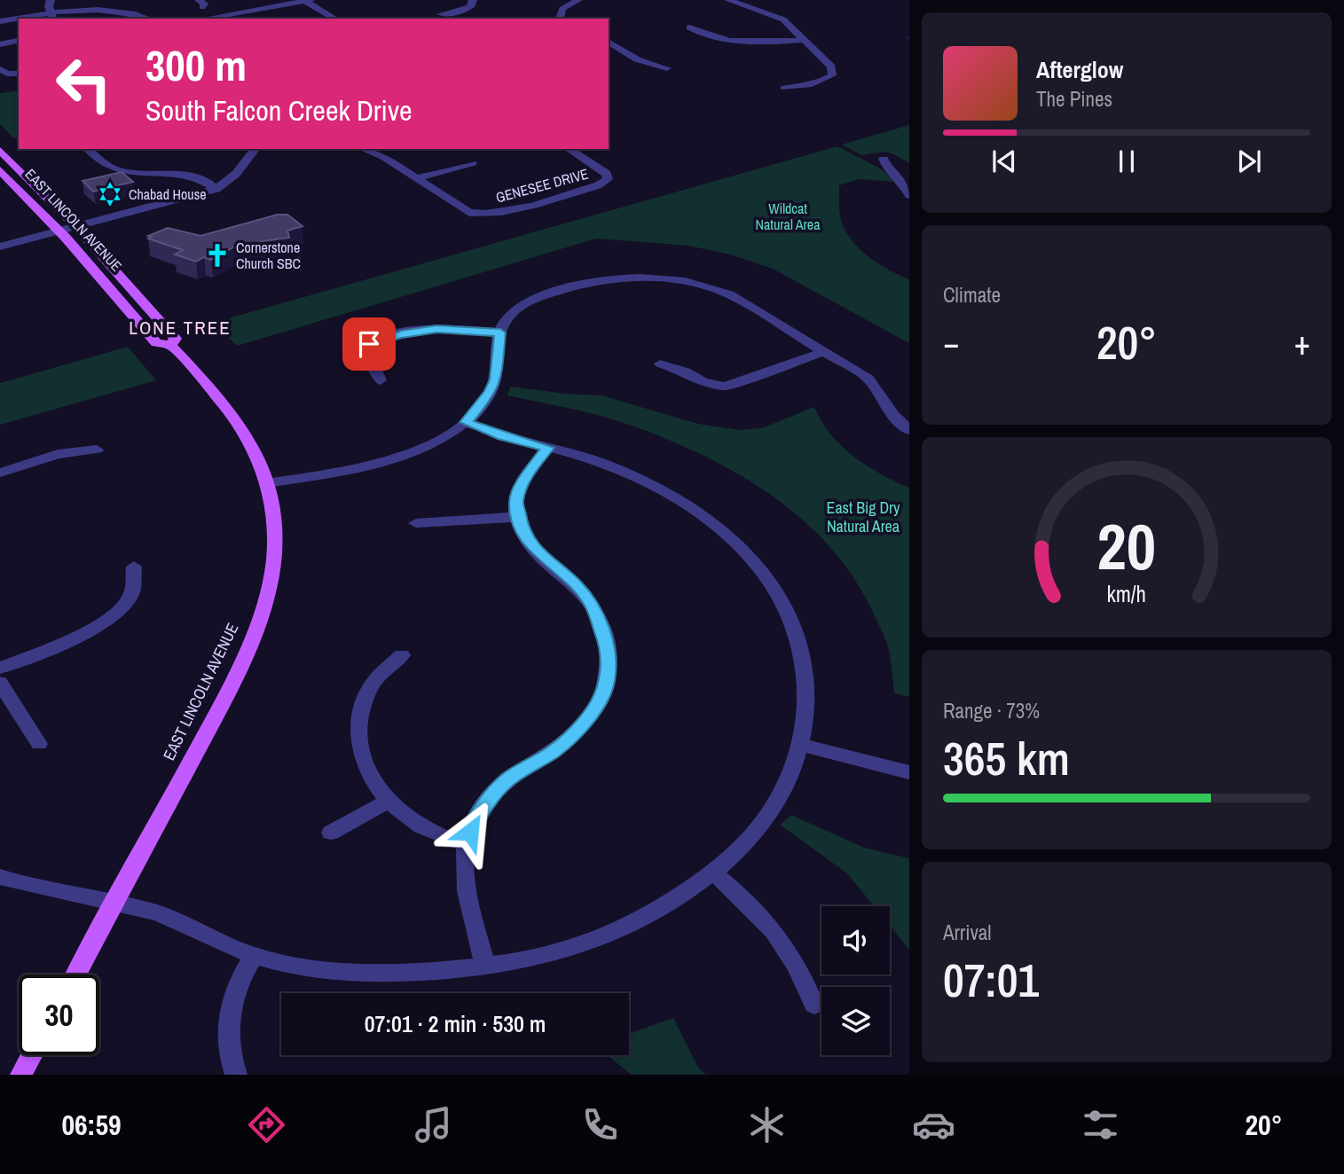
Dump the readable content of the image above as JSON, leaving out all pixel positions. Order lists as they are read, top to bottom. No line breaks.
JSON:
{"streets":{"main road":["EAST LINCOLN AVENUE"],"street":["GENESEE DRIVE"]},"districts":["LONE TREE"],"parks":["Wildcat Natural Area","East Big Dry Natural Area"],"places":{"synagogue":["Chabad House"],"church":["Cornerstone Church SBC"]},"page":{"turn":["300 m","South Falcon Creek Drive"],"song":["Afterglow","The Pines"],"tile":["Climate",["Range · 73%","365 km"],["Arrival","07:01"]],"heat":["−","20°","+"],"limit":"30","trip":"07:01 · 2 min · 530 m","tabs":["06:59","20°"],"gauge":["20","km/h"]}}
